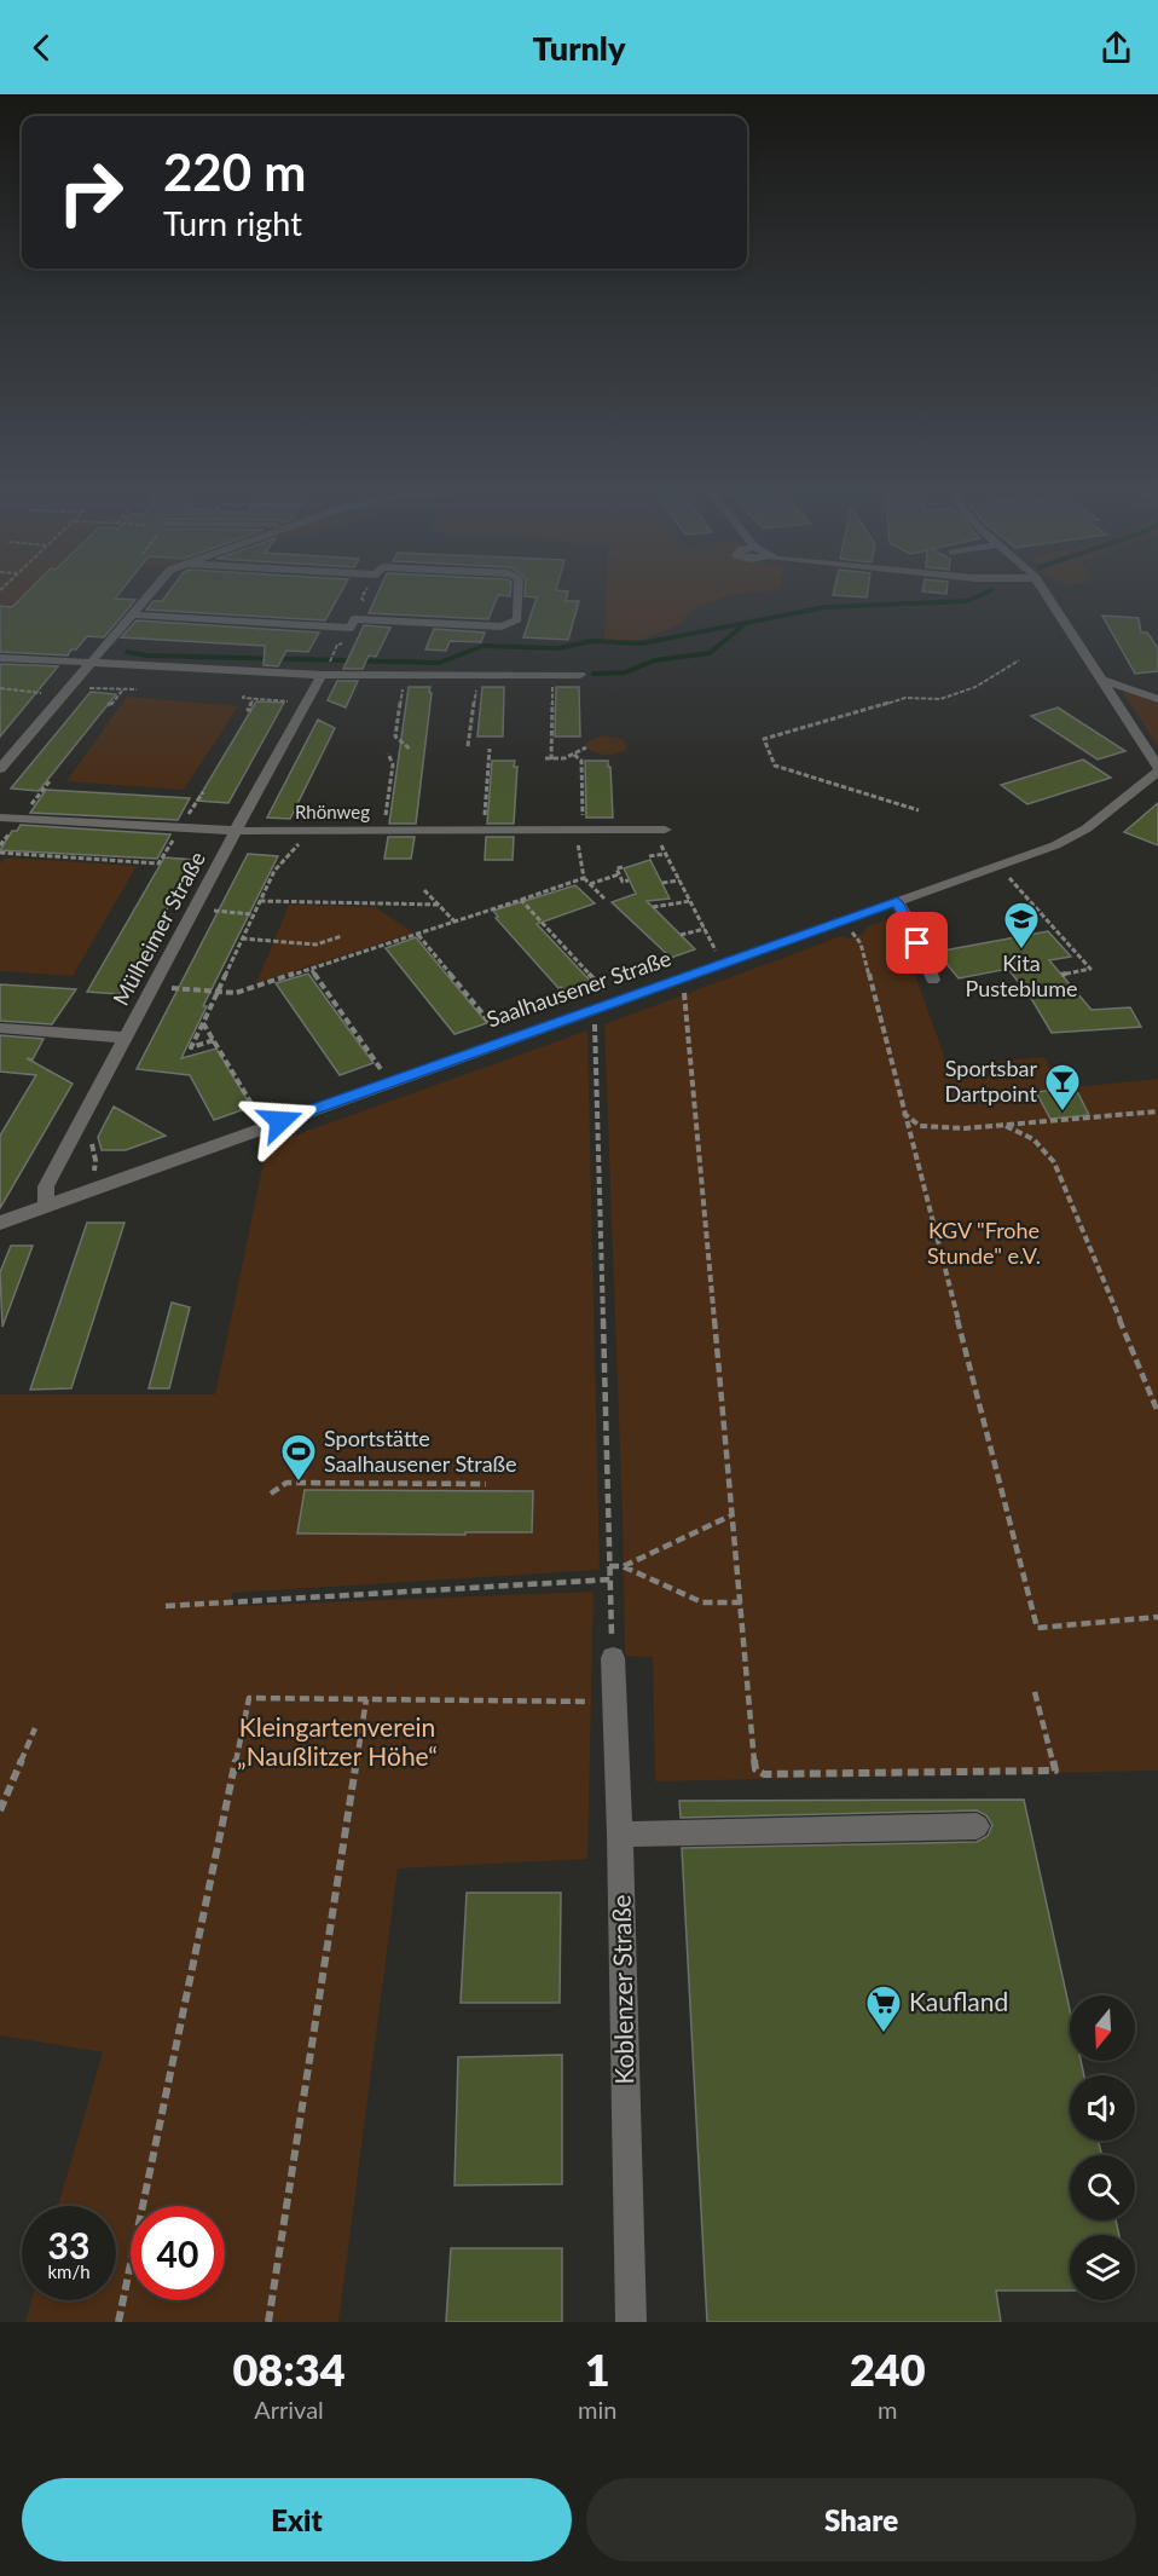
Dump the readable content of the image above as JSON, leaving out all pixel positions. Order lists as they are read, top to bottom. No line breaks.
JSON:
{"streets":{"street":["Rhönweg","Mülheimer Straße","Saalhausener Straße","Koblenzer Straße"]},"crossings":[["Rhönweg","Mülheimer Straße"],["Mülheimer Straße","Saalhausener Straße"]],"parks":["KGV \"Frohe Stunde\" e.V.","Kleingartenverein „Naußlitzer Höhe“"],"places":{"school or university":["Kita Pusteblume"],"bar":["Sportsbar Dartpoint"],"sports":["Sportstätte Saalhausener Straße"],"supermarket":["Kaufland"]},"north":"bottom","page":{"header":"Turnly","turn":["220 m","Turn right"],"speed":"33 km/h","limit":"40","eta":["08:34","Arrival","1","min","240","m"],"buttons":["Exit","Share"]}}
